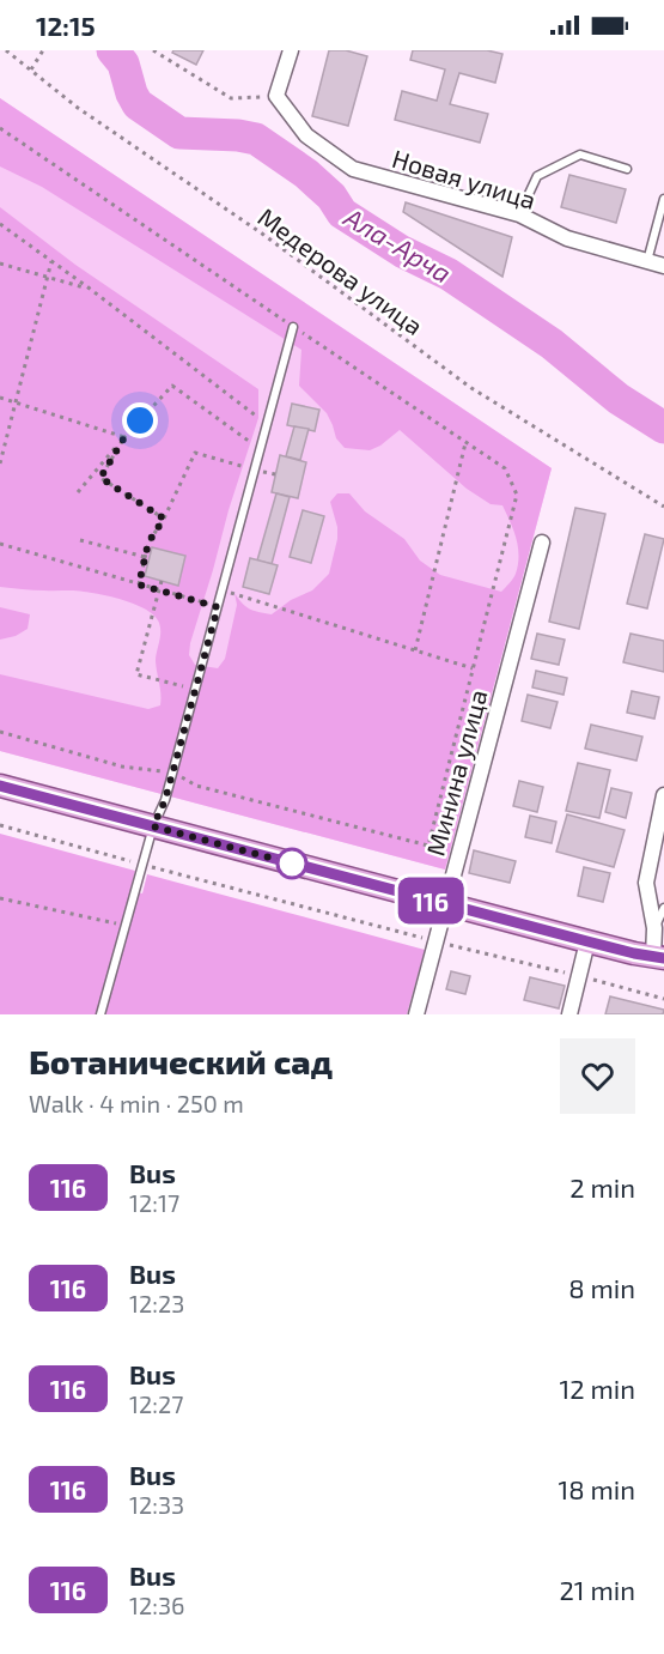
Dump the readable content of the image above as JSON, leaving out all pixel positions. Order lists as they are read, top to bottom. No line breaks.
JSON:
{"streets":{"street":["Новая улица","Минина улица"],"path":["Медерова улица"]},"water":["Ала-Арча"],"lines":["bus line 116"],"page":{"status":"12:15","on_map":"116","heading":["Ботанический сад","Walk · 4 min · 250 m"],"list":[{"mark":"116","name":"Bus","note":"12:17","value":"2 min"},{"mark":"116","name":"Bus","note":"12:23","value":"8 min"},{"mark":"116","name":"Bus","note":"12:27","value":"12 min"},{"mark":"116","name":"Bus","note":"12:33","value":"18 min"},{"mark":"116","name":"Bus","note":"12:36","value":"21 min"}]}}
